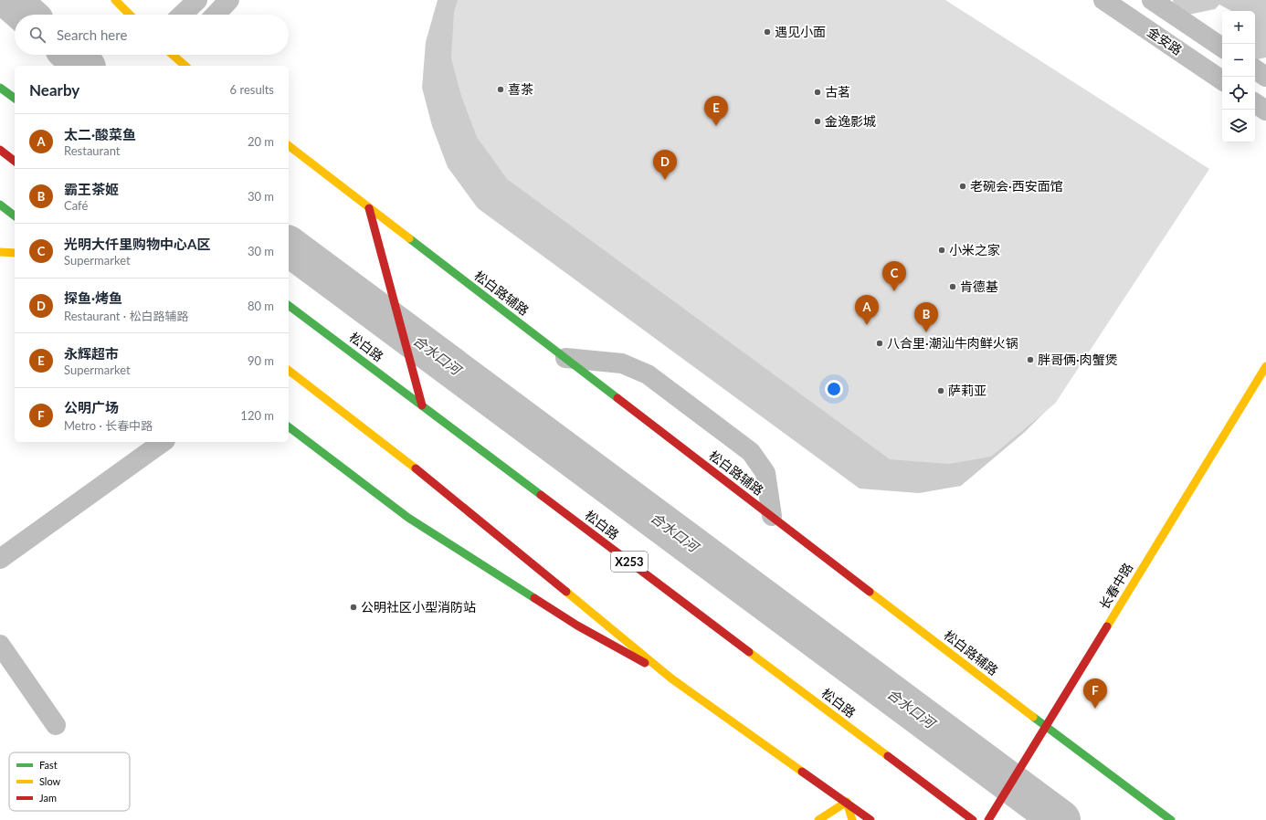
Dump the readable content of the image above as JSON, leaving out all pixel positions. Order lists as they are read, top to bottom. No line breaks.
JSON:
{"streets":{"main road":["松白路辅路","松白路","X253","长春中路"],"street":["金安路"]},"crossings":[["松白路辅路","长春中路"]],"water":["合水口河"],"places":["遇见小面","喜茶","古茗","金逸影城","老碗会·西安面馆","小米之家","肯德基","八合里·潮汕牛肉鲜火锅","胖哥俩·肉蟹煲","萨莉亚","公明社区小型消防站"],"legend":["Fast","Slow","Jam"],"page":{"map_buttons":["+","−"],"search":"Search here","heading":["Nearby","6 results"],"pins":["E","D","C","A","B","F"],"list":[{"mark":"A","name":"太二·酸菜鱼","note":"Restaurant","value":"20 m"},{"mark":"B","name":"霸王茶姬","note":"Café","value":"30 m"},{"mark":"C","name":"光明大仟里购物中心A区","note":"Supermarket","value":"30 m"},{"mark":"D","name":"探鱼·烤鱼","note":"Restaurant · 松白路辅路","value":"80 m"},{"mark":"E","name":"永辉超市","note":"Supermarket","value":"90 m"},{"mark":"F","name":"公明广场","note":"Metro · 长春中路","value":"120 m"}]}}
